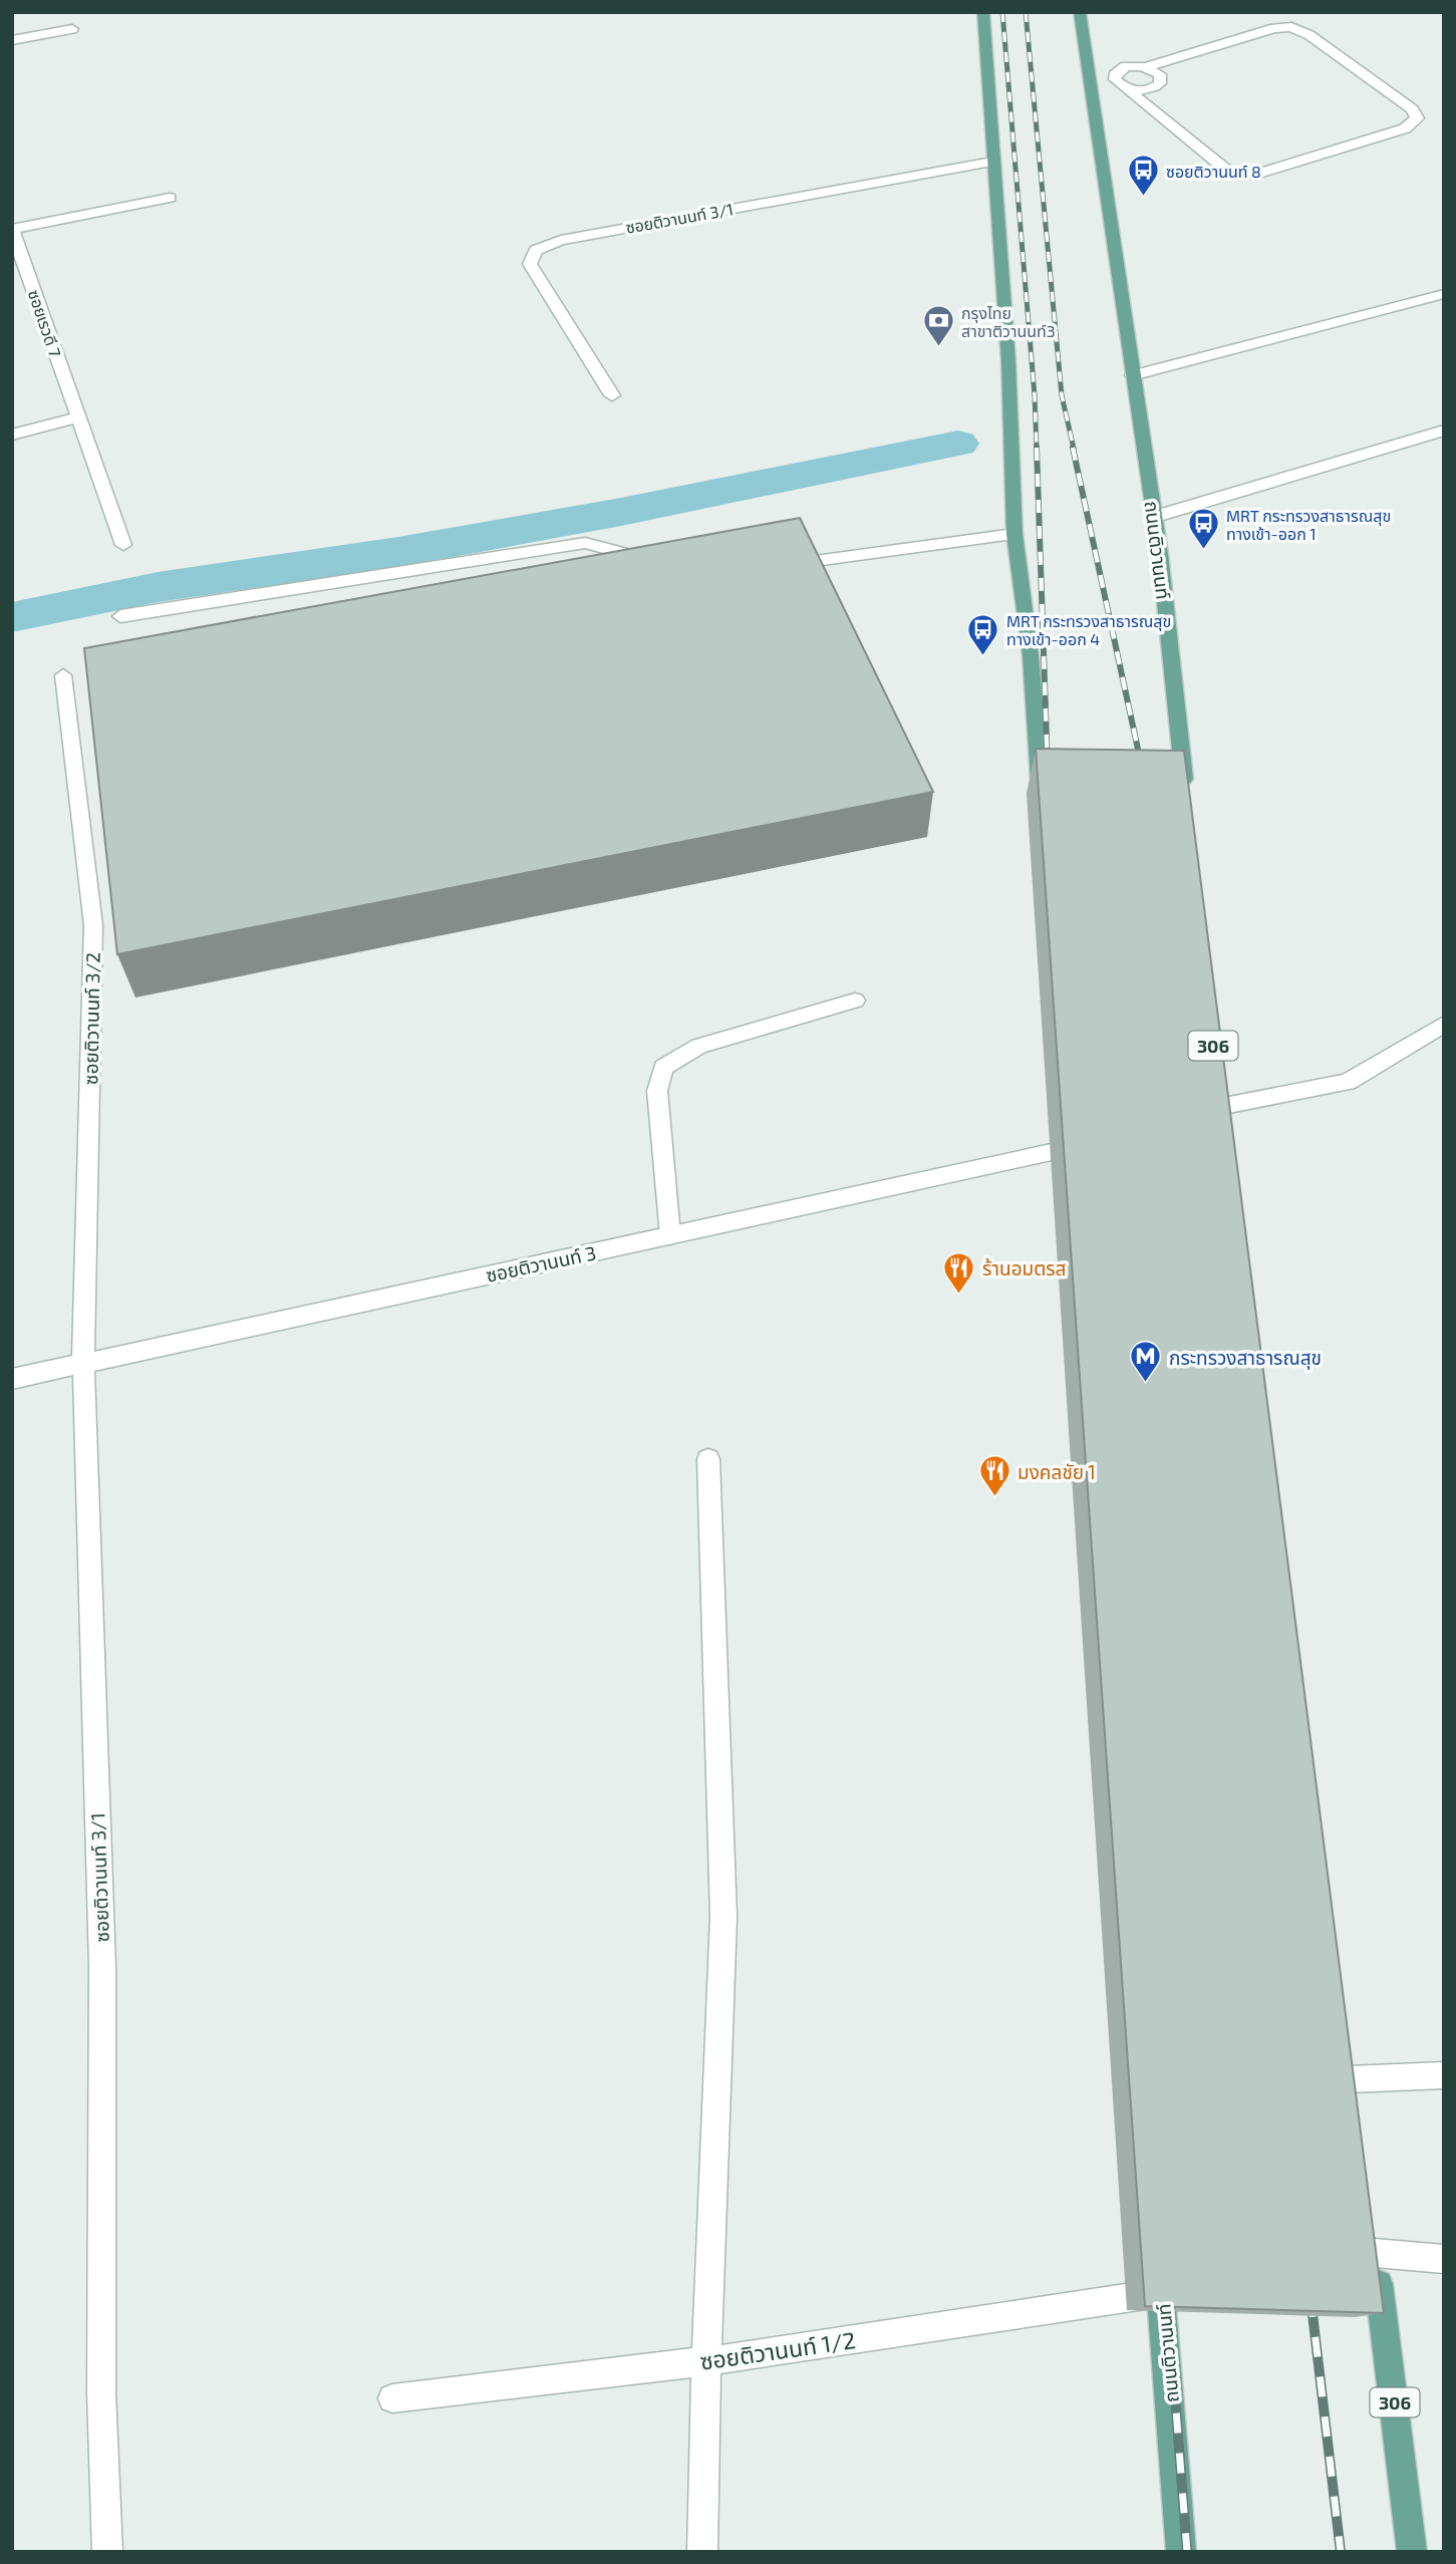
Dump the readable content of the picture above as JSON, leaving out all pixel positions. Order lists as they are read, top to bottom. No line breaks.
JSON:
{"streets":{"main road":["ถนนติวานนท์","306"],"street":["ซอยติวานนท์ 3/1","ซอยเรวดี 7","ซอยติวานนท์ 3/2","ซอยติวานนท์ 3","ซอยติวานนท์ 1/2"]},"crossings":[["ซอยติวานนท์ 3/1","ซอยติวานนท์ 3/2"],["ซอยติวานนท์ 3/1","ซอยติวานนท์ 3"],["ถนนติวานนท์","ซอยติวานนท์ 1/2"],["ซอยติวานนท์ 3/2","ซอยติวานนท์ 3"]],"places":{"bus stop":["ซอยติวานนท์ 8","MRT กระทรวงสาธารณสุข ทางเข้า-ออก 1","MRT กระทรวงสาธารณสุข ทางเข้า-ออก 4"],"bank":["กรุงไทย สาขาติวานนท์3"],"restaurant":["ร้านอมตรส","มงคลชัย 1"],"metro station":["กระทรวงสาธารณสุข"]}}
